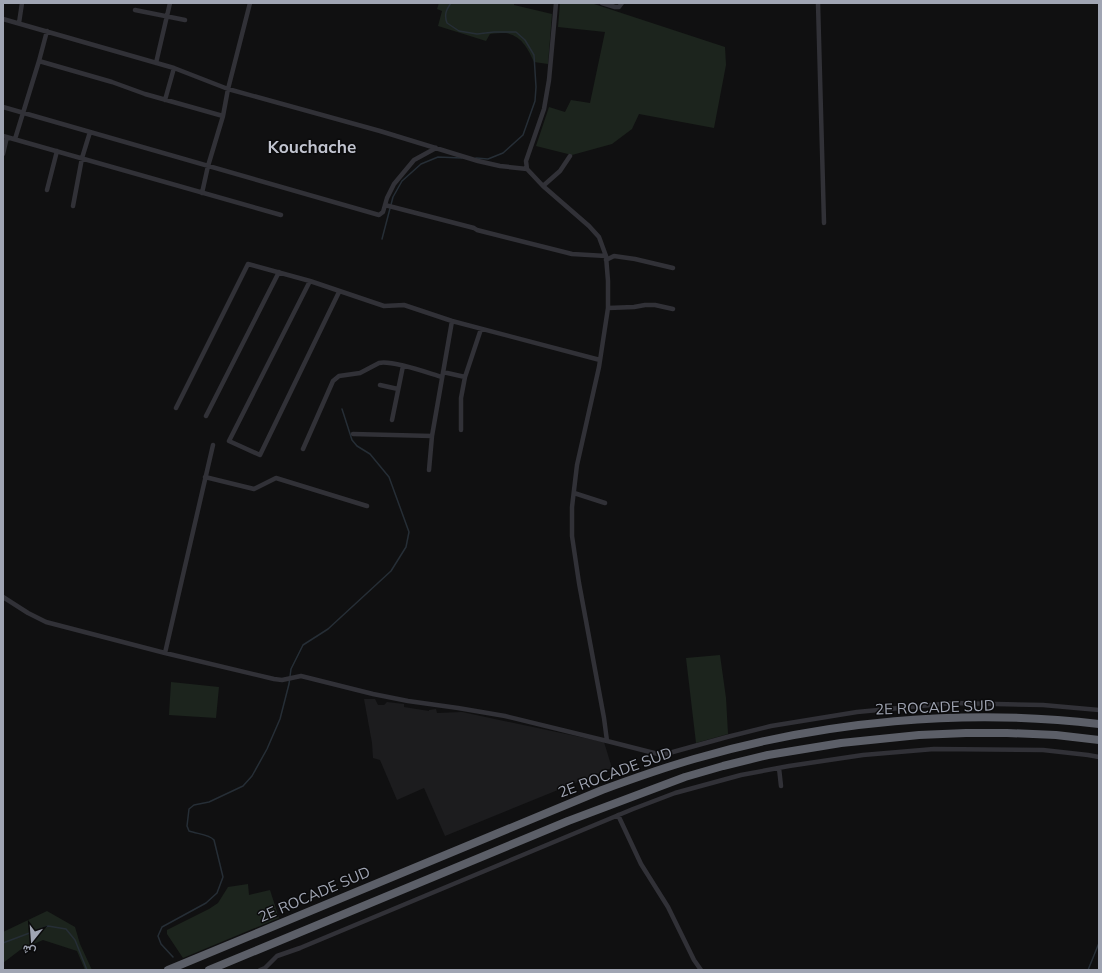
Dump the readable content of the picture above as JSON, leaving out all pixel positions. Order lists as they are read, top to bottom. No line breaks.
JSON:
{"streets":{"highway":["2E ROCADE SUD"]},"districts":["Kouchache"],"north":"bottom"}
